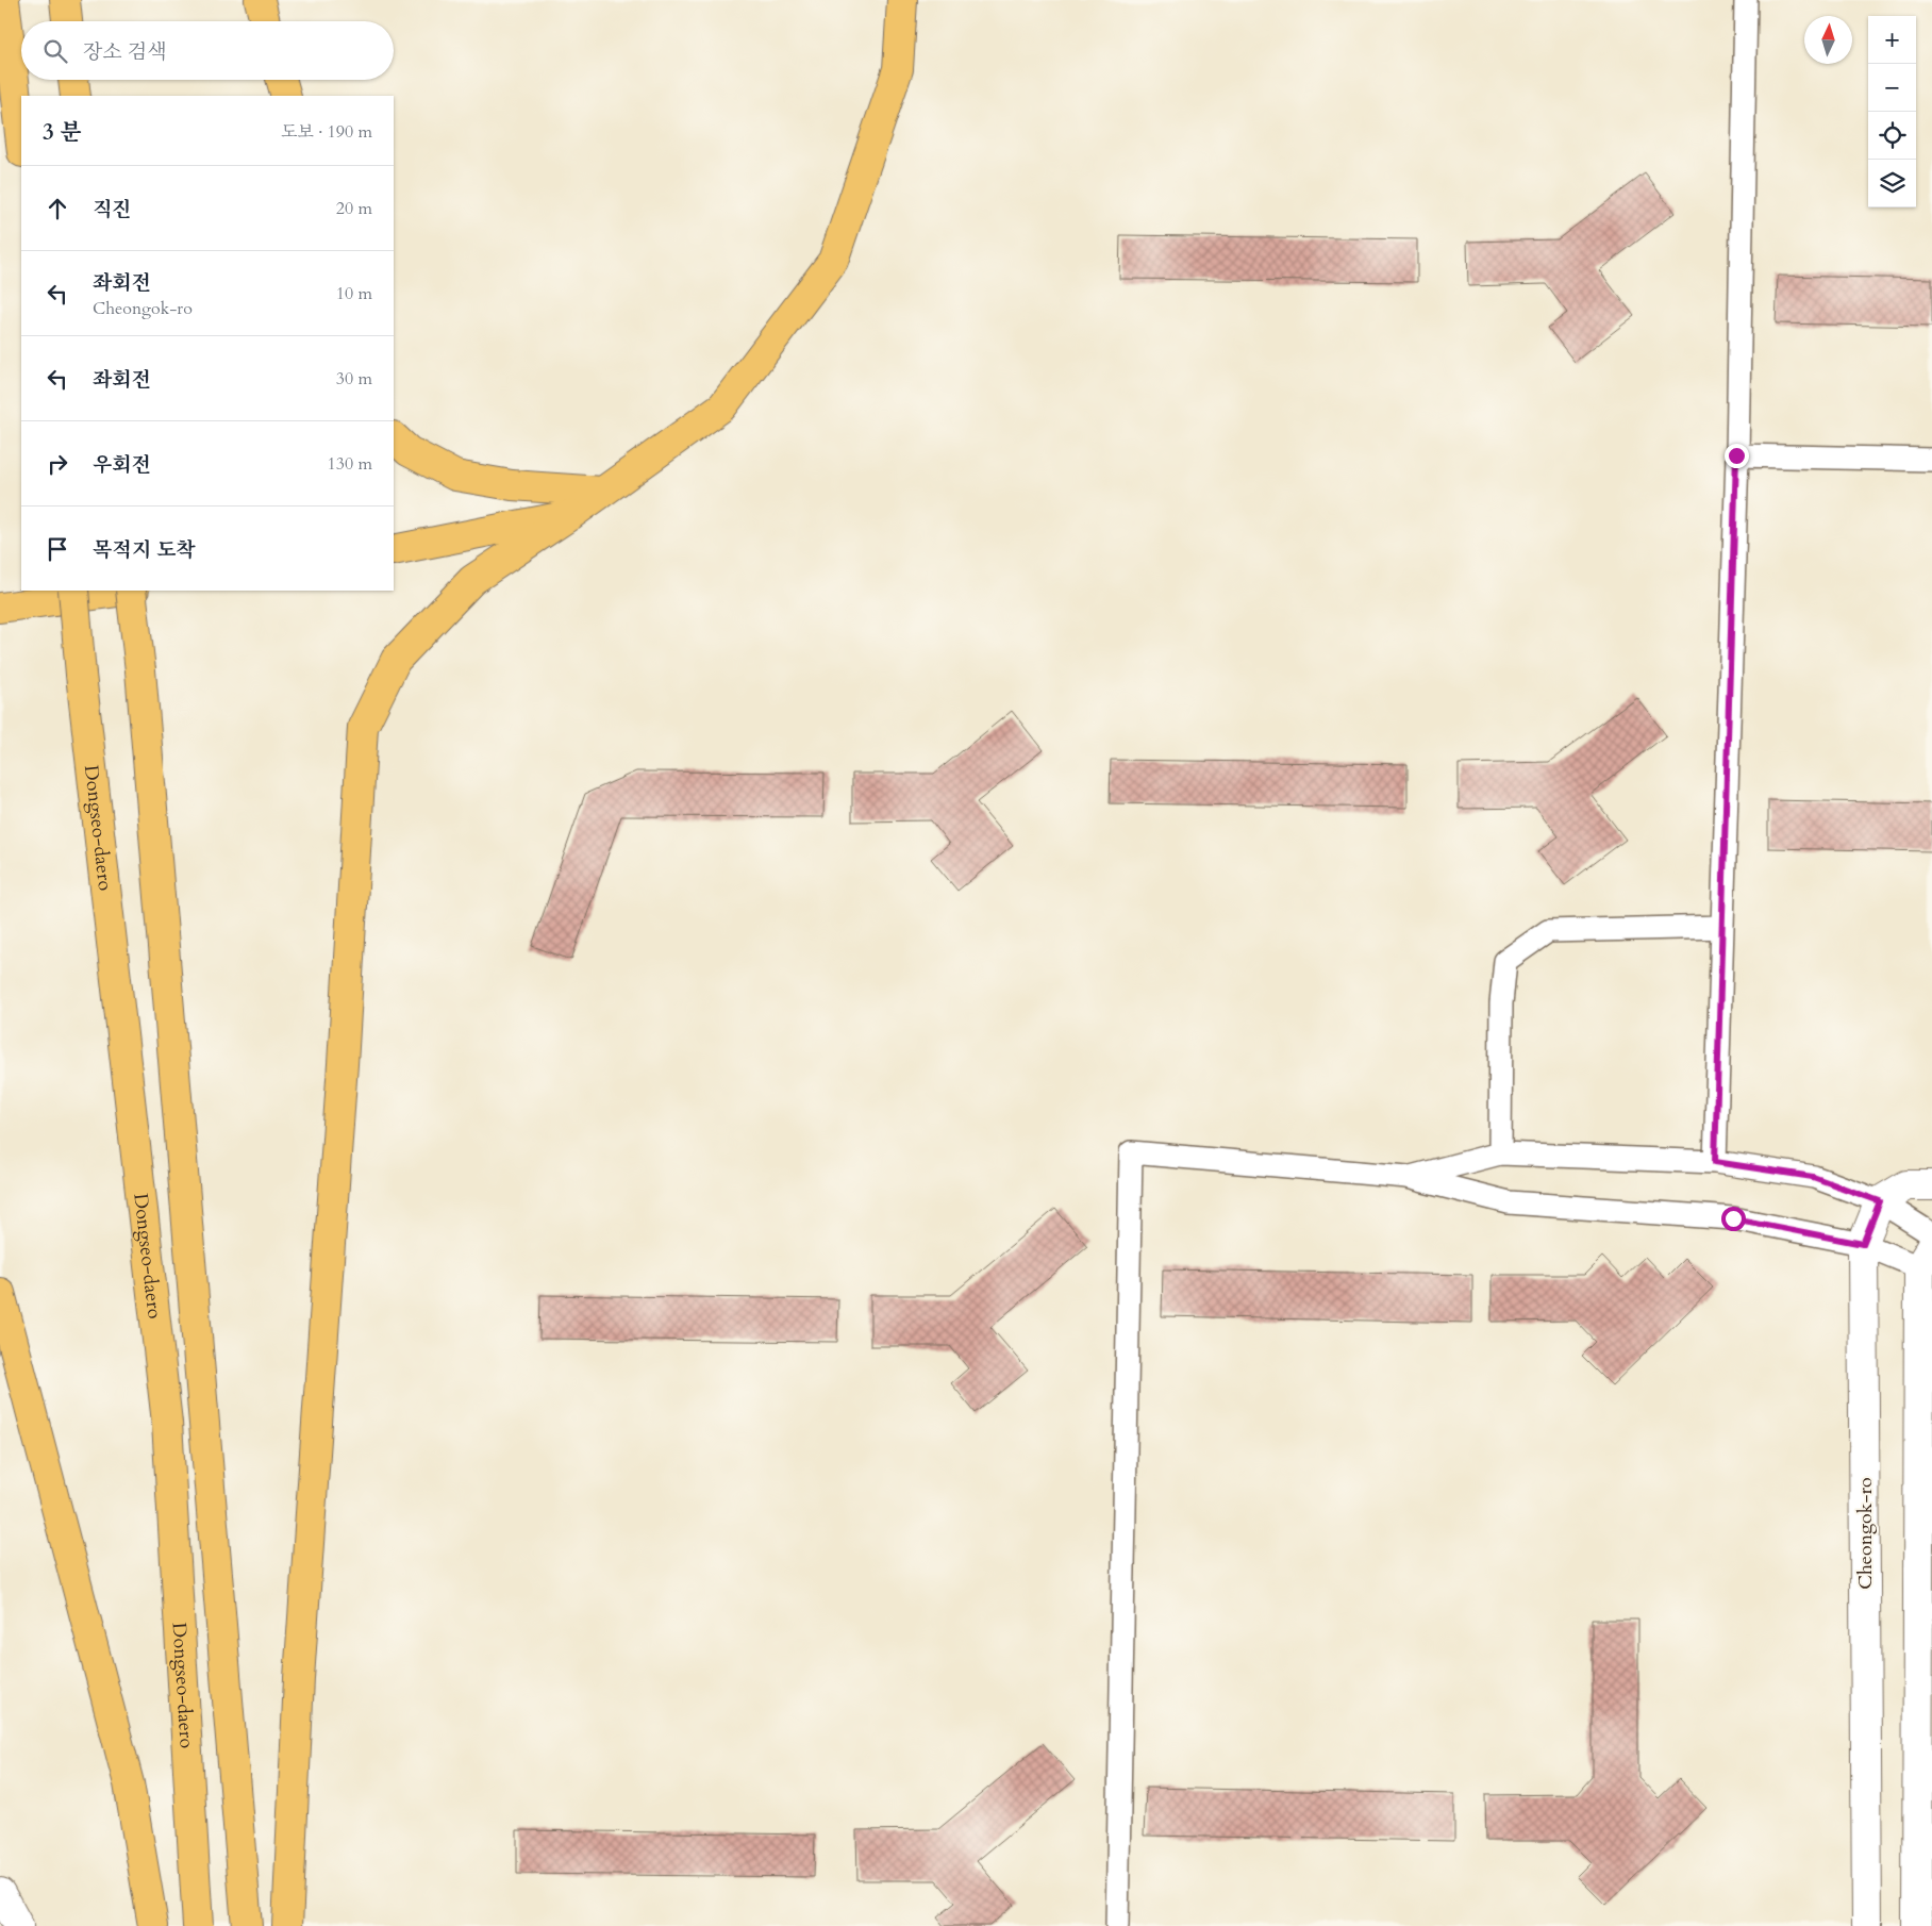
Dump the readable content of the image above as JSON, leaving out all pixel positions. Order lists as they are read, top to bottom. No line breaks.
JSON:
{"streets":{"highway":["Dongseo-daero"],"street":["Cheongok-ro"]},"north":"top","page":{"map_buttons":["+","−"],"search":"장소 검색","heading":["3 분","도보 · 190 m"],"list":[["직진","20 m"],["좌회전","Cheongok-ro","10 m"],["좌회전","30 m"],["우회전","130 m"],"목적지 도착"]}}
